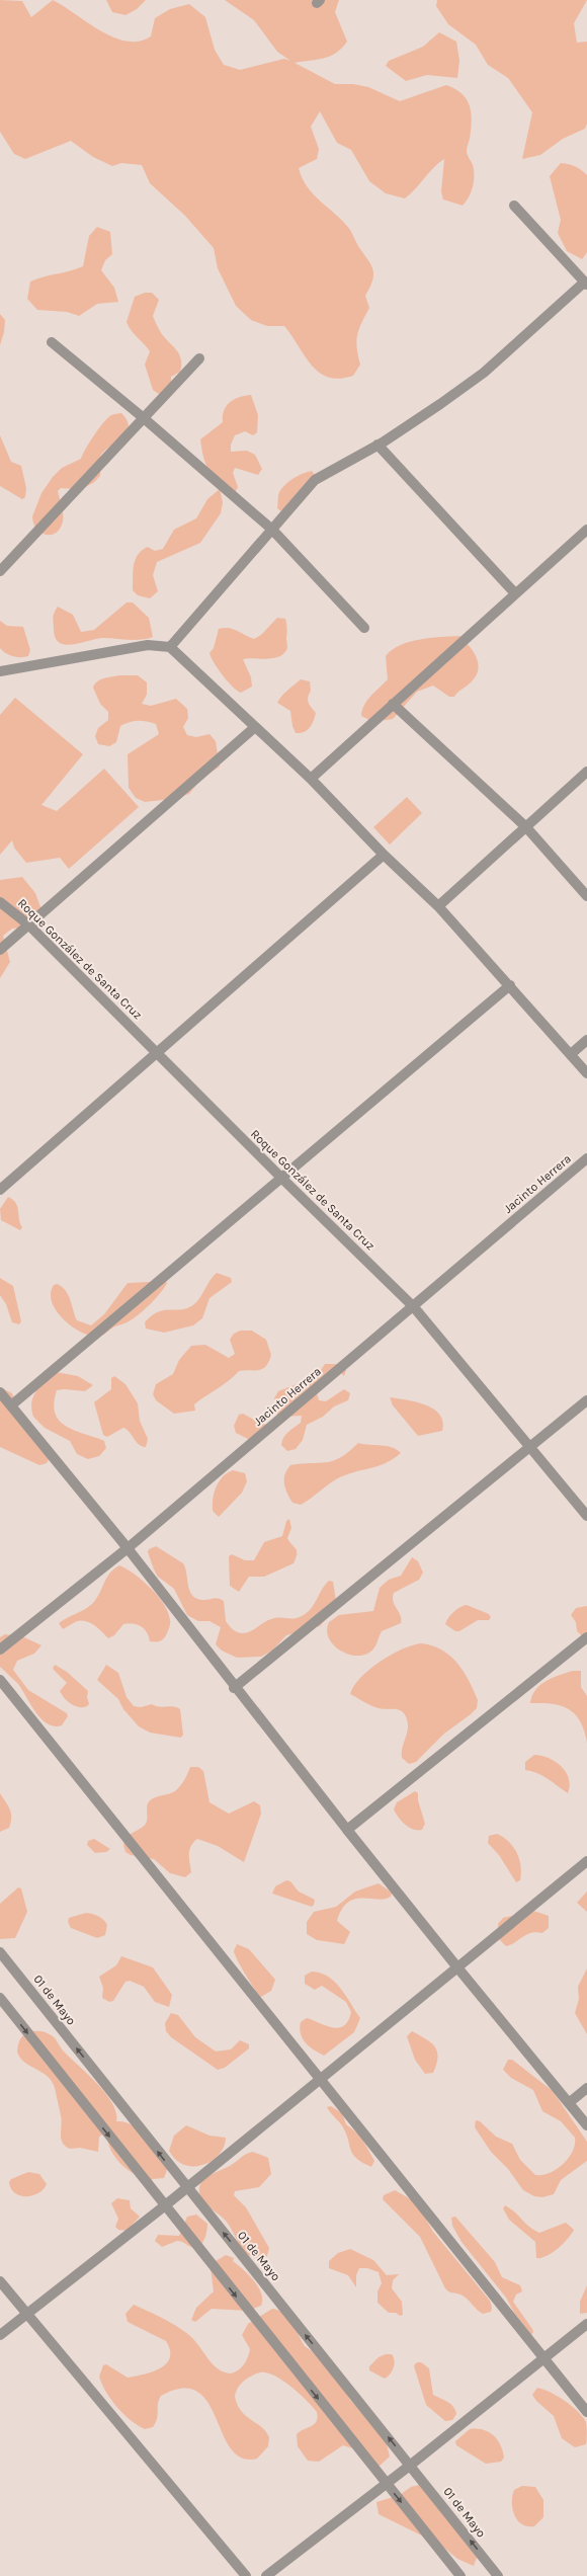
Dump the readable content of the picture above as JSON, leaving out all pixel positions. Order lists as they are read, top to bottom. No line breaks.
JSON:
{"streets":{"street":["Roque González de Santa Cruz","Jacinto Herrera","01 de Mayo"]},"crossings":[["Roque González de Santa Cruz","Jacinto Herrera"]]}
